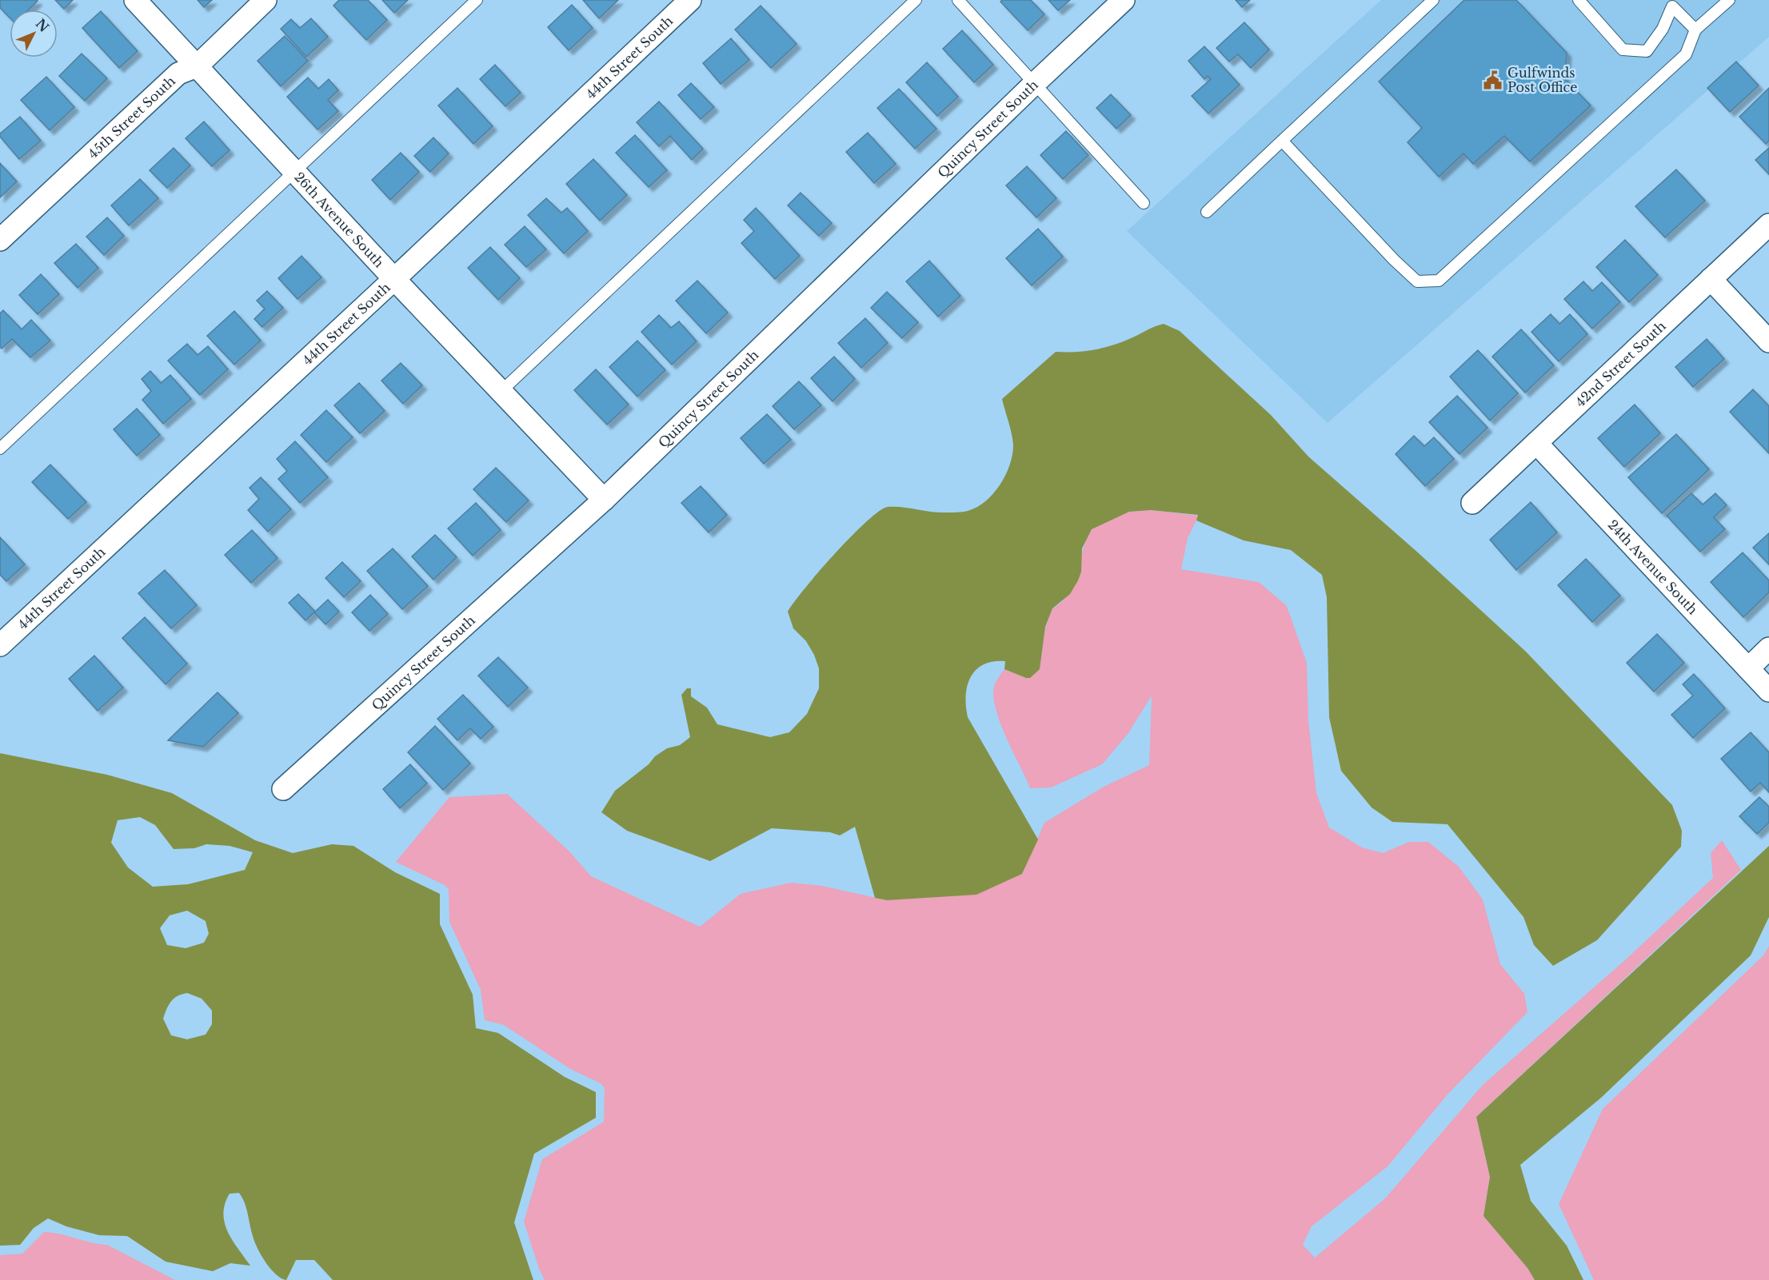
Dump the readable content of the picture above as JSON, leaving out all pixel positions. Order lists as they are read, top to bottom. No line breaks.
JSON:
{"streets":{"street":["44th Street South","45th Street South","Quincy Street South","26th Avenue South","42nd Street South","24th Avenue South"]},"crossings":[["44th Street South","26th Avenue South"],["45th Street South","26th Avenue South"],["Quincy Street South","26th Avenue South"],["42nd Street South","24th Avenue South"]],"places":{"public building":["Gulfwinds Post Office"]},"north":"top right"}
